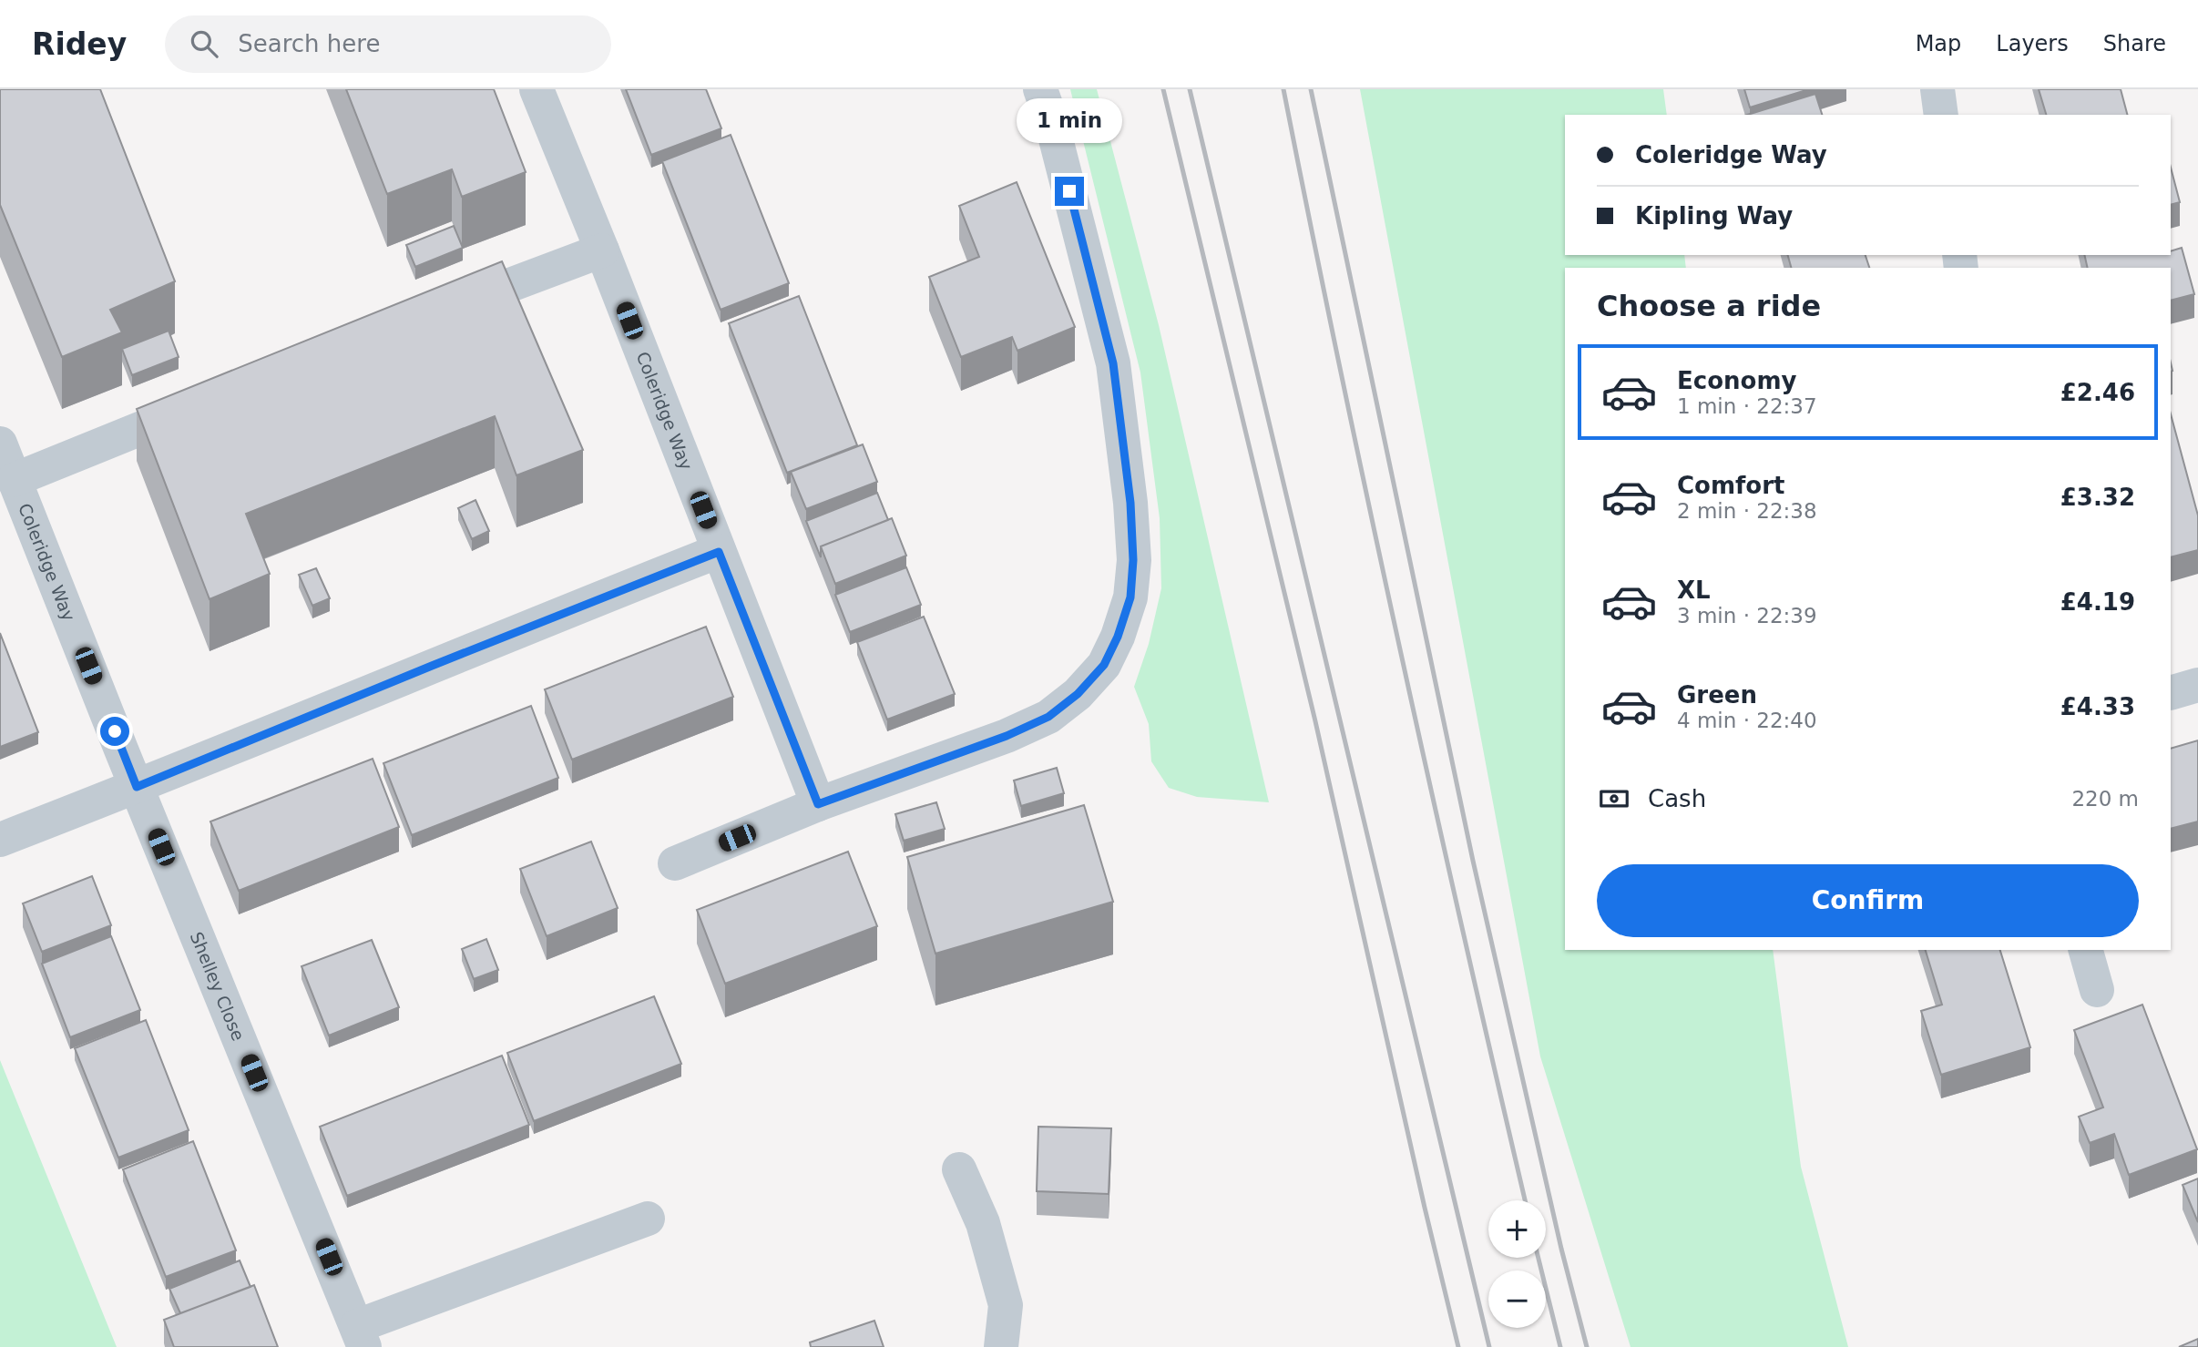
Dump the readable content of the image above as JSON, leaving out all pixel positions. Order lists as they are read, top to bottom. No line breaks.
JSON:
{"streets":{"street":["Coleridge Way","Shelley Close"]},"crossings":[["Coleridge Way","Shelley Close"]],"page":{"header":"Ridey","search":"Search here","nav":["Map","Layers","Share"],"bubble":"1 min","banner":["Coleridge Way","Kipling Way"],"heading":"Choose a ride","list":[{"name":"Economy","note":"1 min · 22:37","value":"£2.46"},{"name":"Comfort","note":"2 min · 22:38","value":"£3.32"},{"name":"XL","note":"3 min · 22:39","value":"£4.19"},{"name":"Green","note":"4 min · 22:40","value":"£4.33"}],"pay":["Cash","220 m"],"buttons":"Confirm","map_buttons":["+","−"]}}
